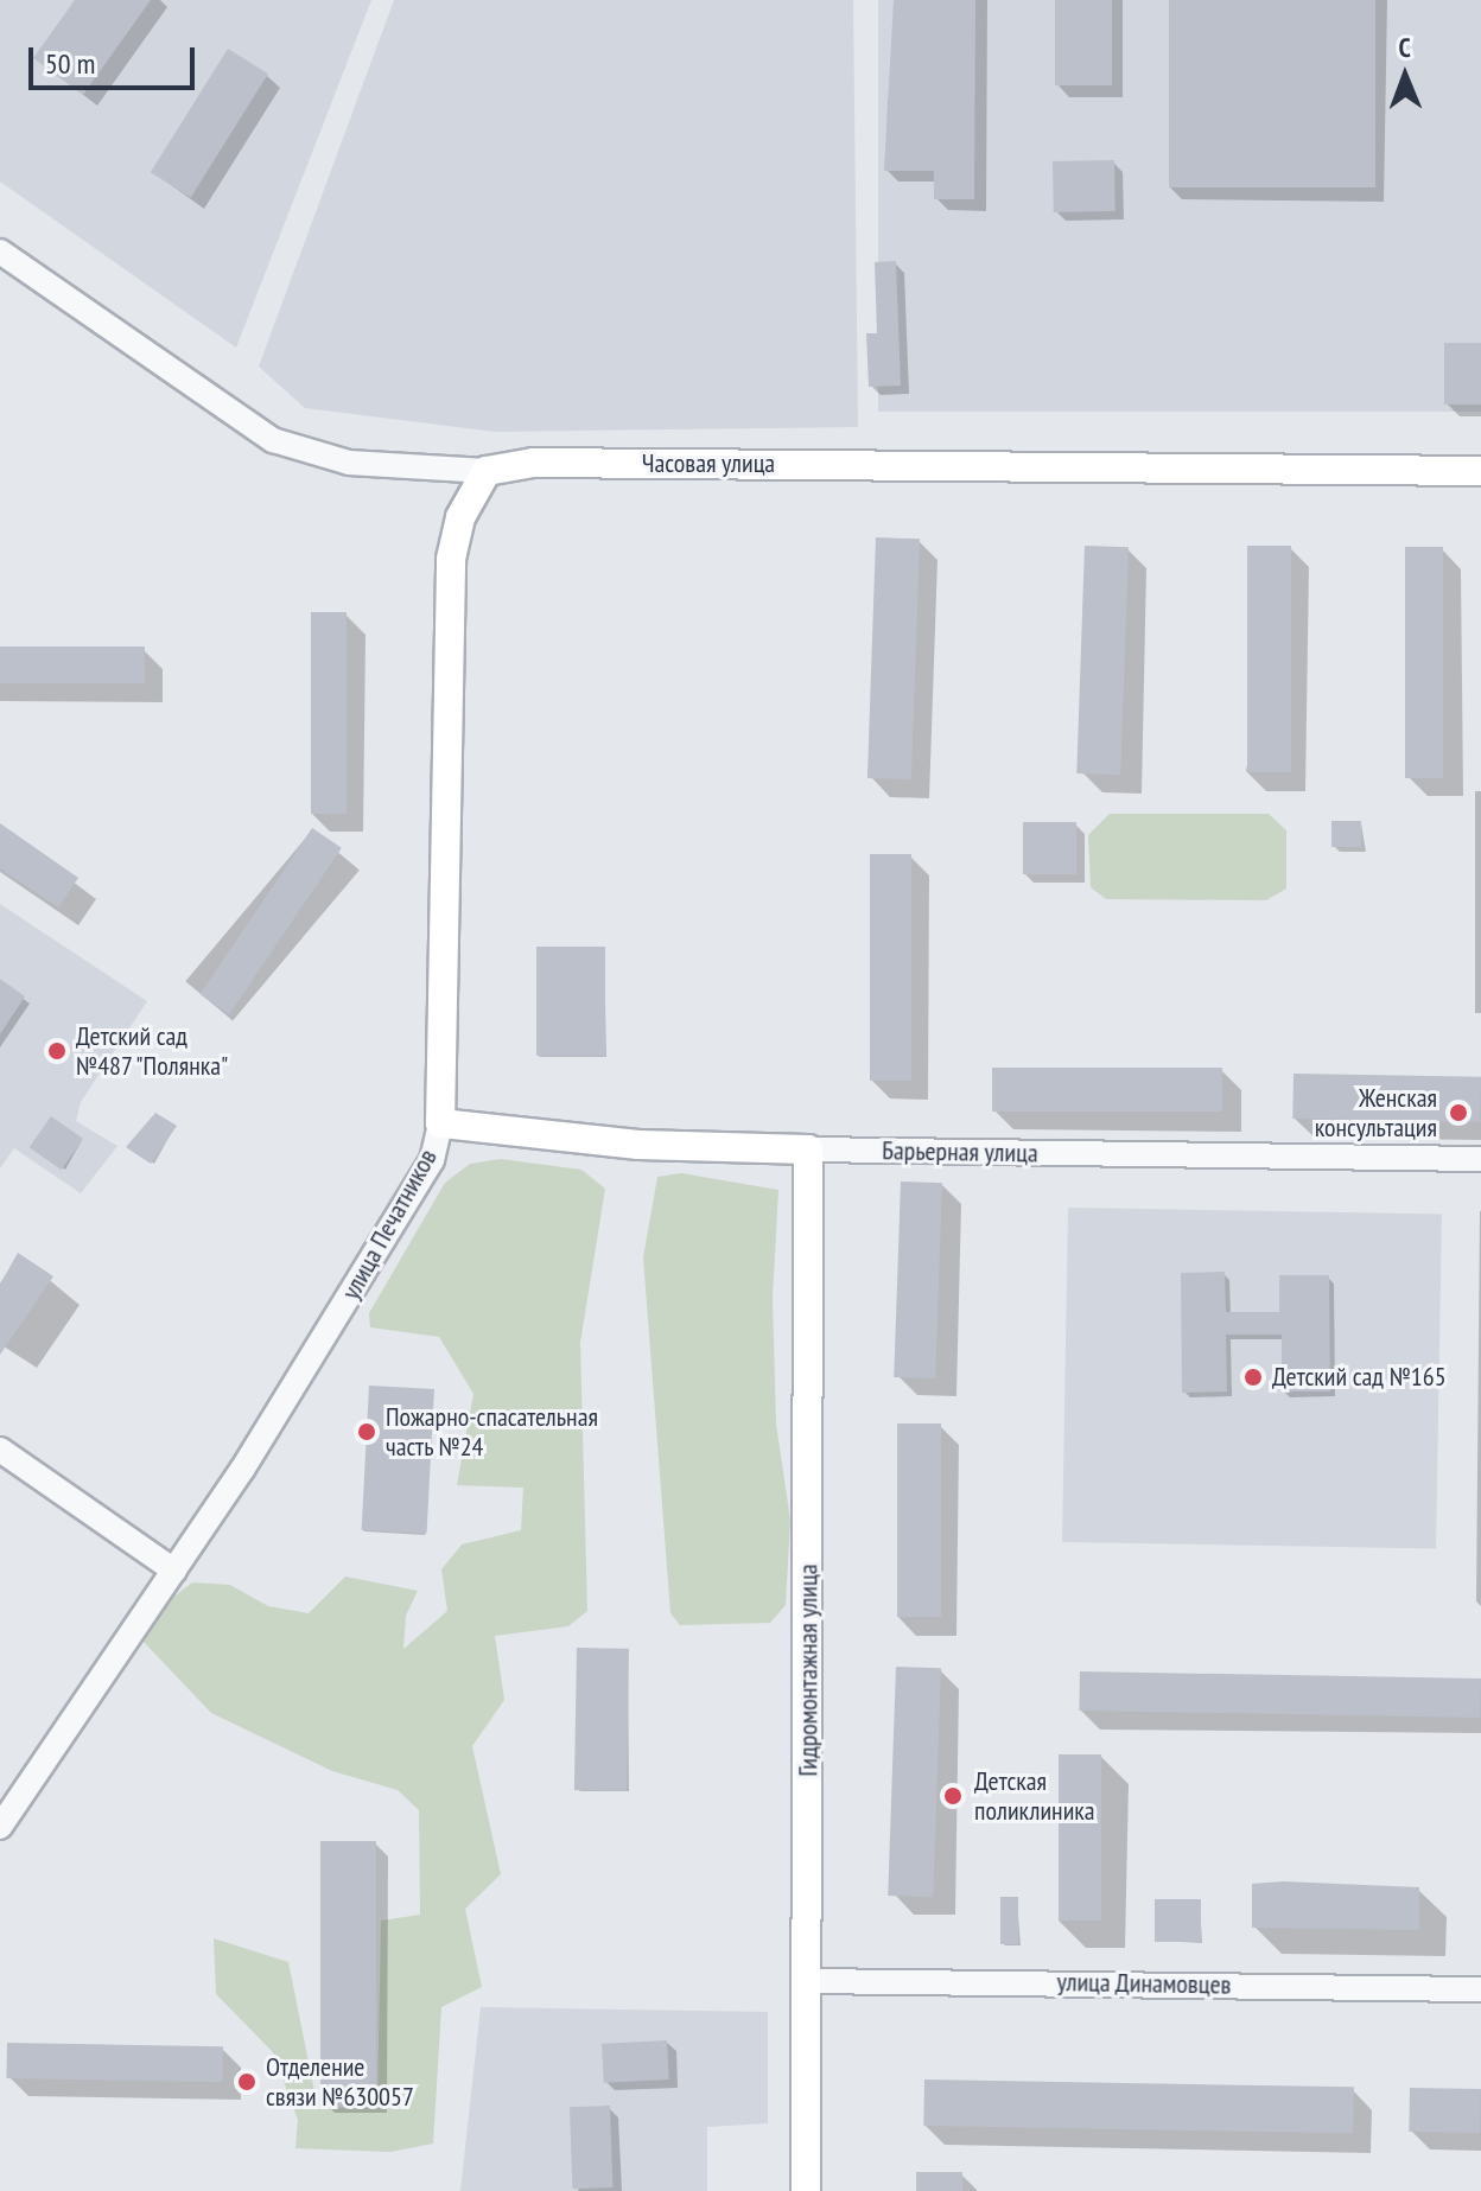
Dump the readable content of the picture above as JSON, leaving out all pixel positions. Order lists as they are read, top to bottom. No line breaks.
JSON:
{"streets":{"main road":["Часовая улица","Барьерная улица","улица Печатников","Гидромонтажная улица"],"street":["улица Динамовцев"]},"crossings":[["Часовая улица","улица Печатников"],["Барьерная улица","улица Печатников"],["Барьерная улица","Гидромонтажная улица"],["Гидромонтажная улица","улица Динамовцев"]],"places":["Детский сад №487 \"Полянка\"","Женская консультация","Детский сад №165","Пожарно-спасательная часть №24","Детская поликлиника","Отделение связи №630057"],"scale_bar":"50 m","north":"top"}
